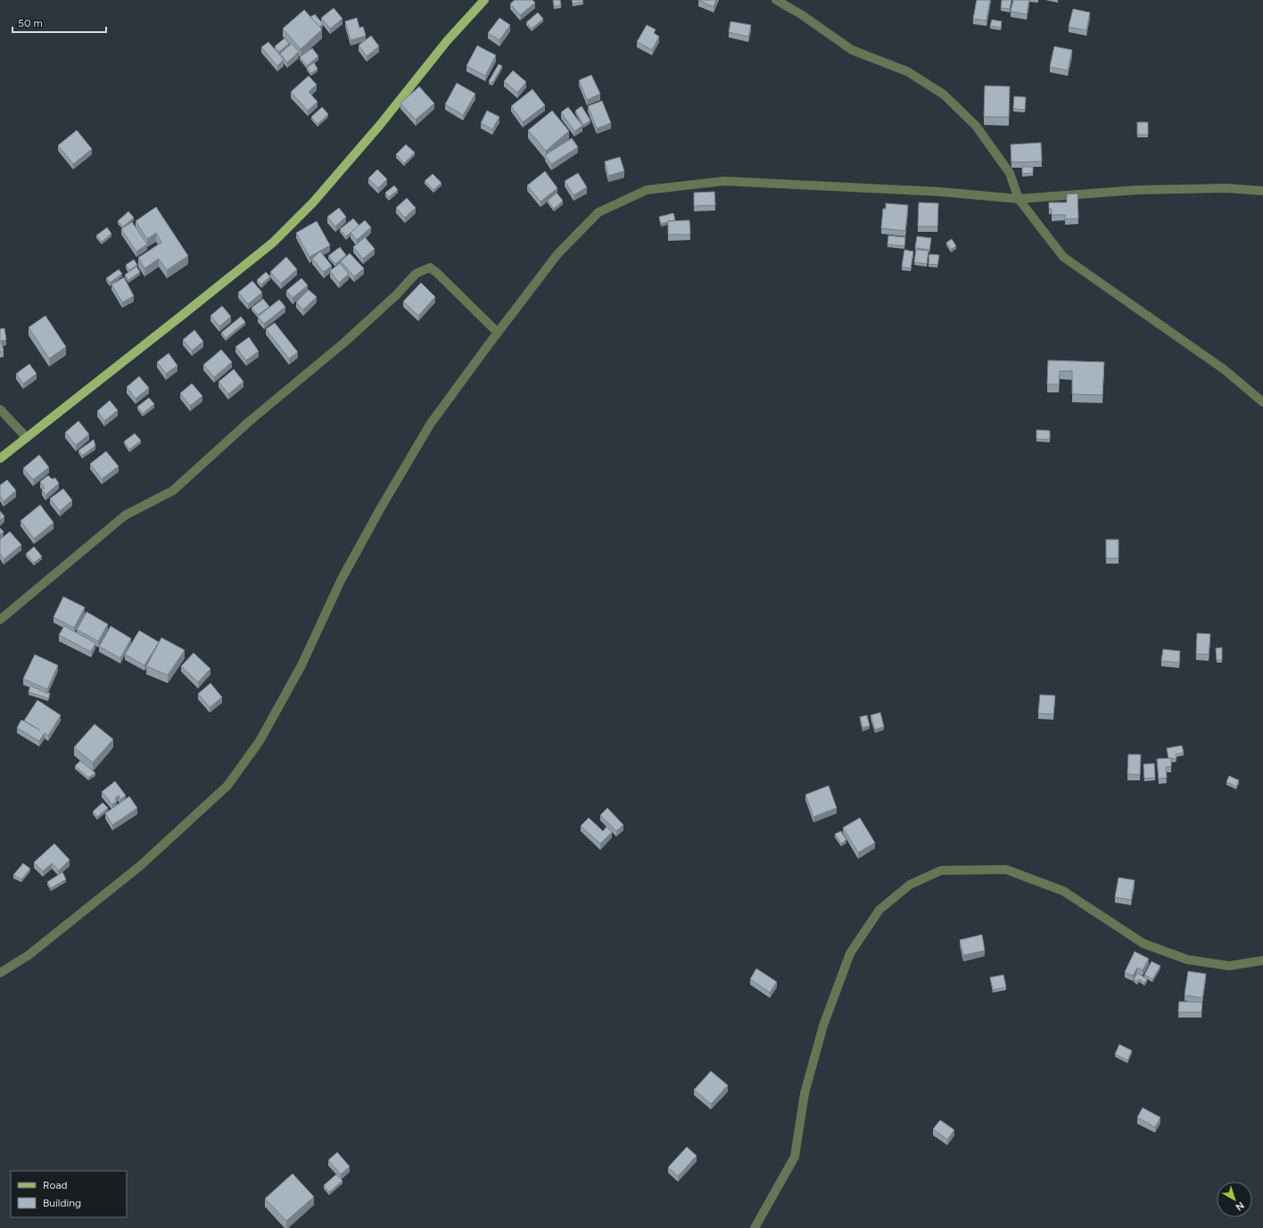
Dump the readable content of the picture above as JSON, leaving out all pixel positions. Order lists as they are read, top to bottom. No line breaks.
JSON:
{"legend":["Road","Building"],"scale_bar":"50 m","north":"bottom right"}
